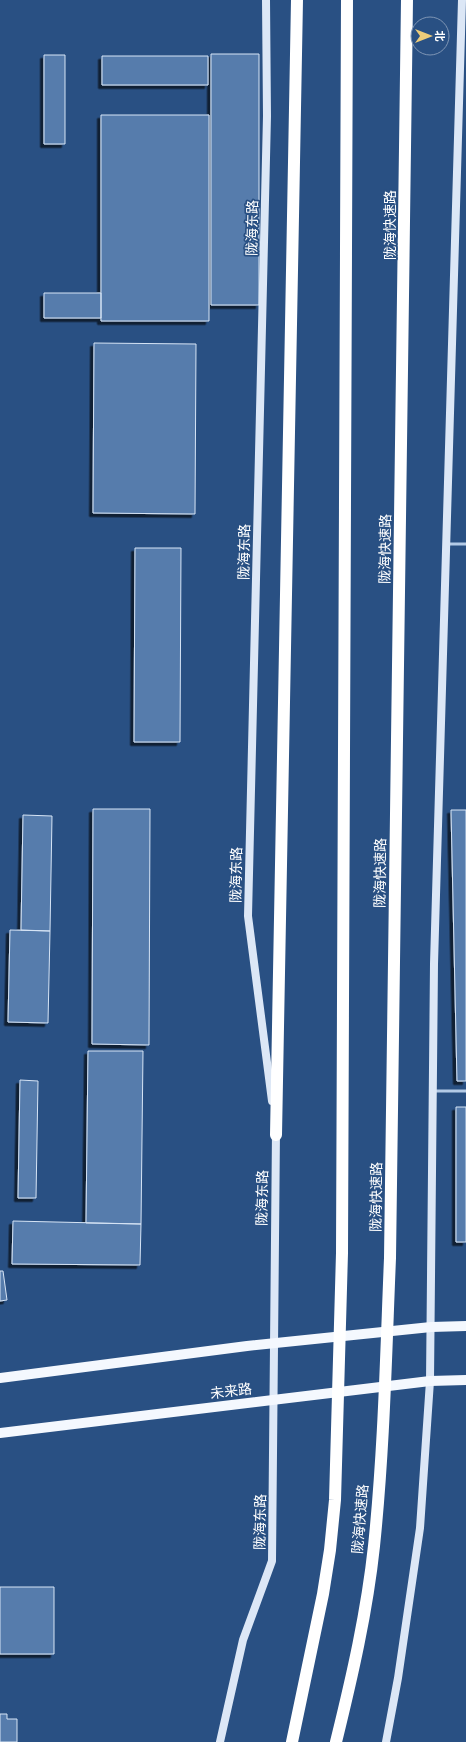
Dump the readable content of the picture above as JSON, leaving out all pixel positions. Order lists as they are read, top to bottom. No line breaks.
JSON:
{"streets":{"highway":["陇海快速路"],"main road":["未来路"],"street":["陇海东路"]},"crossings":[["陇海东路","未来路"]],"north":"right"}
